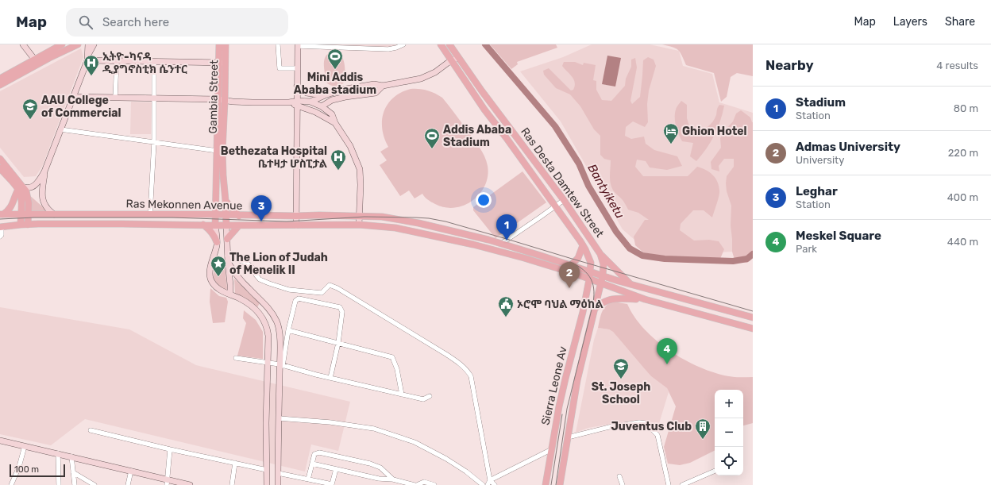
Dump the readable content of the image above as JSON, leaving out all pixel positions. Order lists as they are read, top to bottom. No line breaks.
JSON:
{"streets":{"main road":["Gambia Street","Ras Desta Damtew Street","Ras Mekonnen Avenue","Sierra Leone Av"]},"crossings":[["Gambia Street","Ras Mekonnen Avenue"],["Ras Desta Damtew Street","Ras Mekonnen Avenue"],["Ras Desta Damtew Street","Sierra Leone Av"],["Ras Mekonnen Avenue","Sierra Leone Av"]],"water":["Bantyiketu"],"places":{"sports":["Mini Addis Ababa stadium","Addis Ababa Stadium"],"hospital":["ኢትዮ-ካናዳ ዲያግኖስቲክ ሴንተር","Bethezata Hospital ቤተዛታ ሆስፒታል"],"school or university":["AAU College of Commercial","St. Joseph School"],"hotel":["Ghion Hotel"],"place":["The Lion of Judah of Menelik II"],"public building":["ኦሮሞ ባህል ማዕከል"],"building":["Juventus Club"]},"scale_bar":"100 m","page":{"header":"Map","search":"Search here","nav":["Map","Layers","Share"],"heading":["Nearby","4 results"],"list":[{"mark":"1","name":"Stadium","note":"Station","value":"80 m"},{"mark":"2","name":"Admas University","note":"University","value":"220 m"},{"mark":"3","name":"Leghar","note":"Station","value":"400 m"},{"mark":"4","name":"Meskel Square","note":"Park","value":"440 m"}],"pins":["3","1","2","4"],"map_buttons":["+","−"],"scale":"100 m"}}
